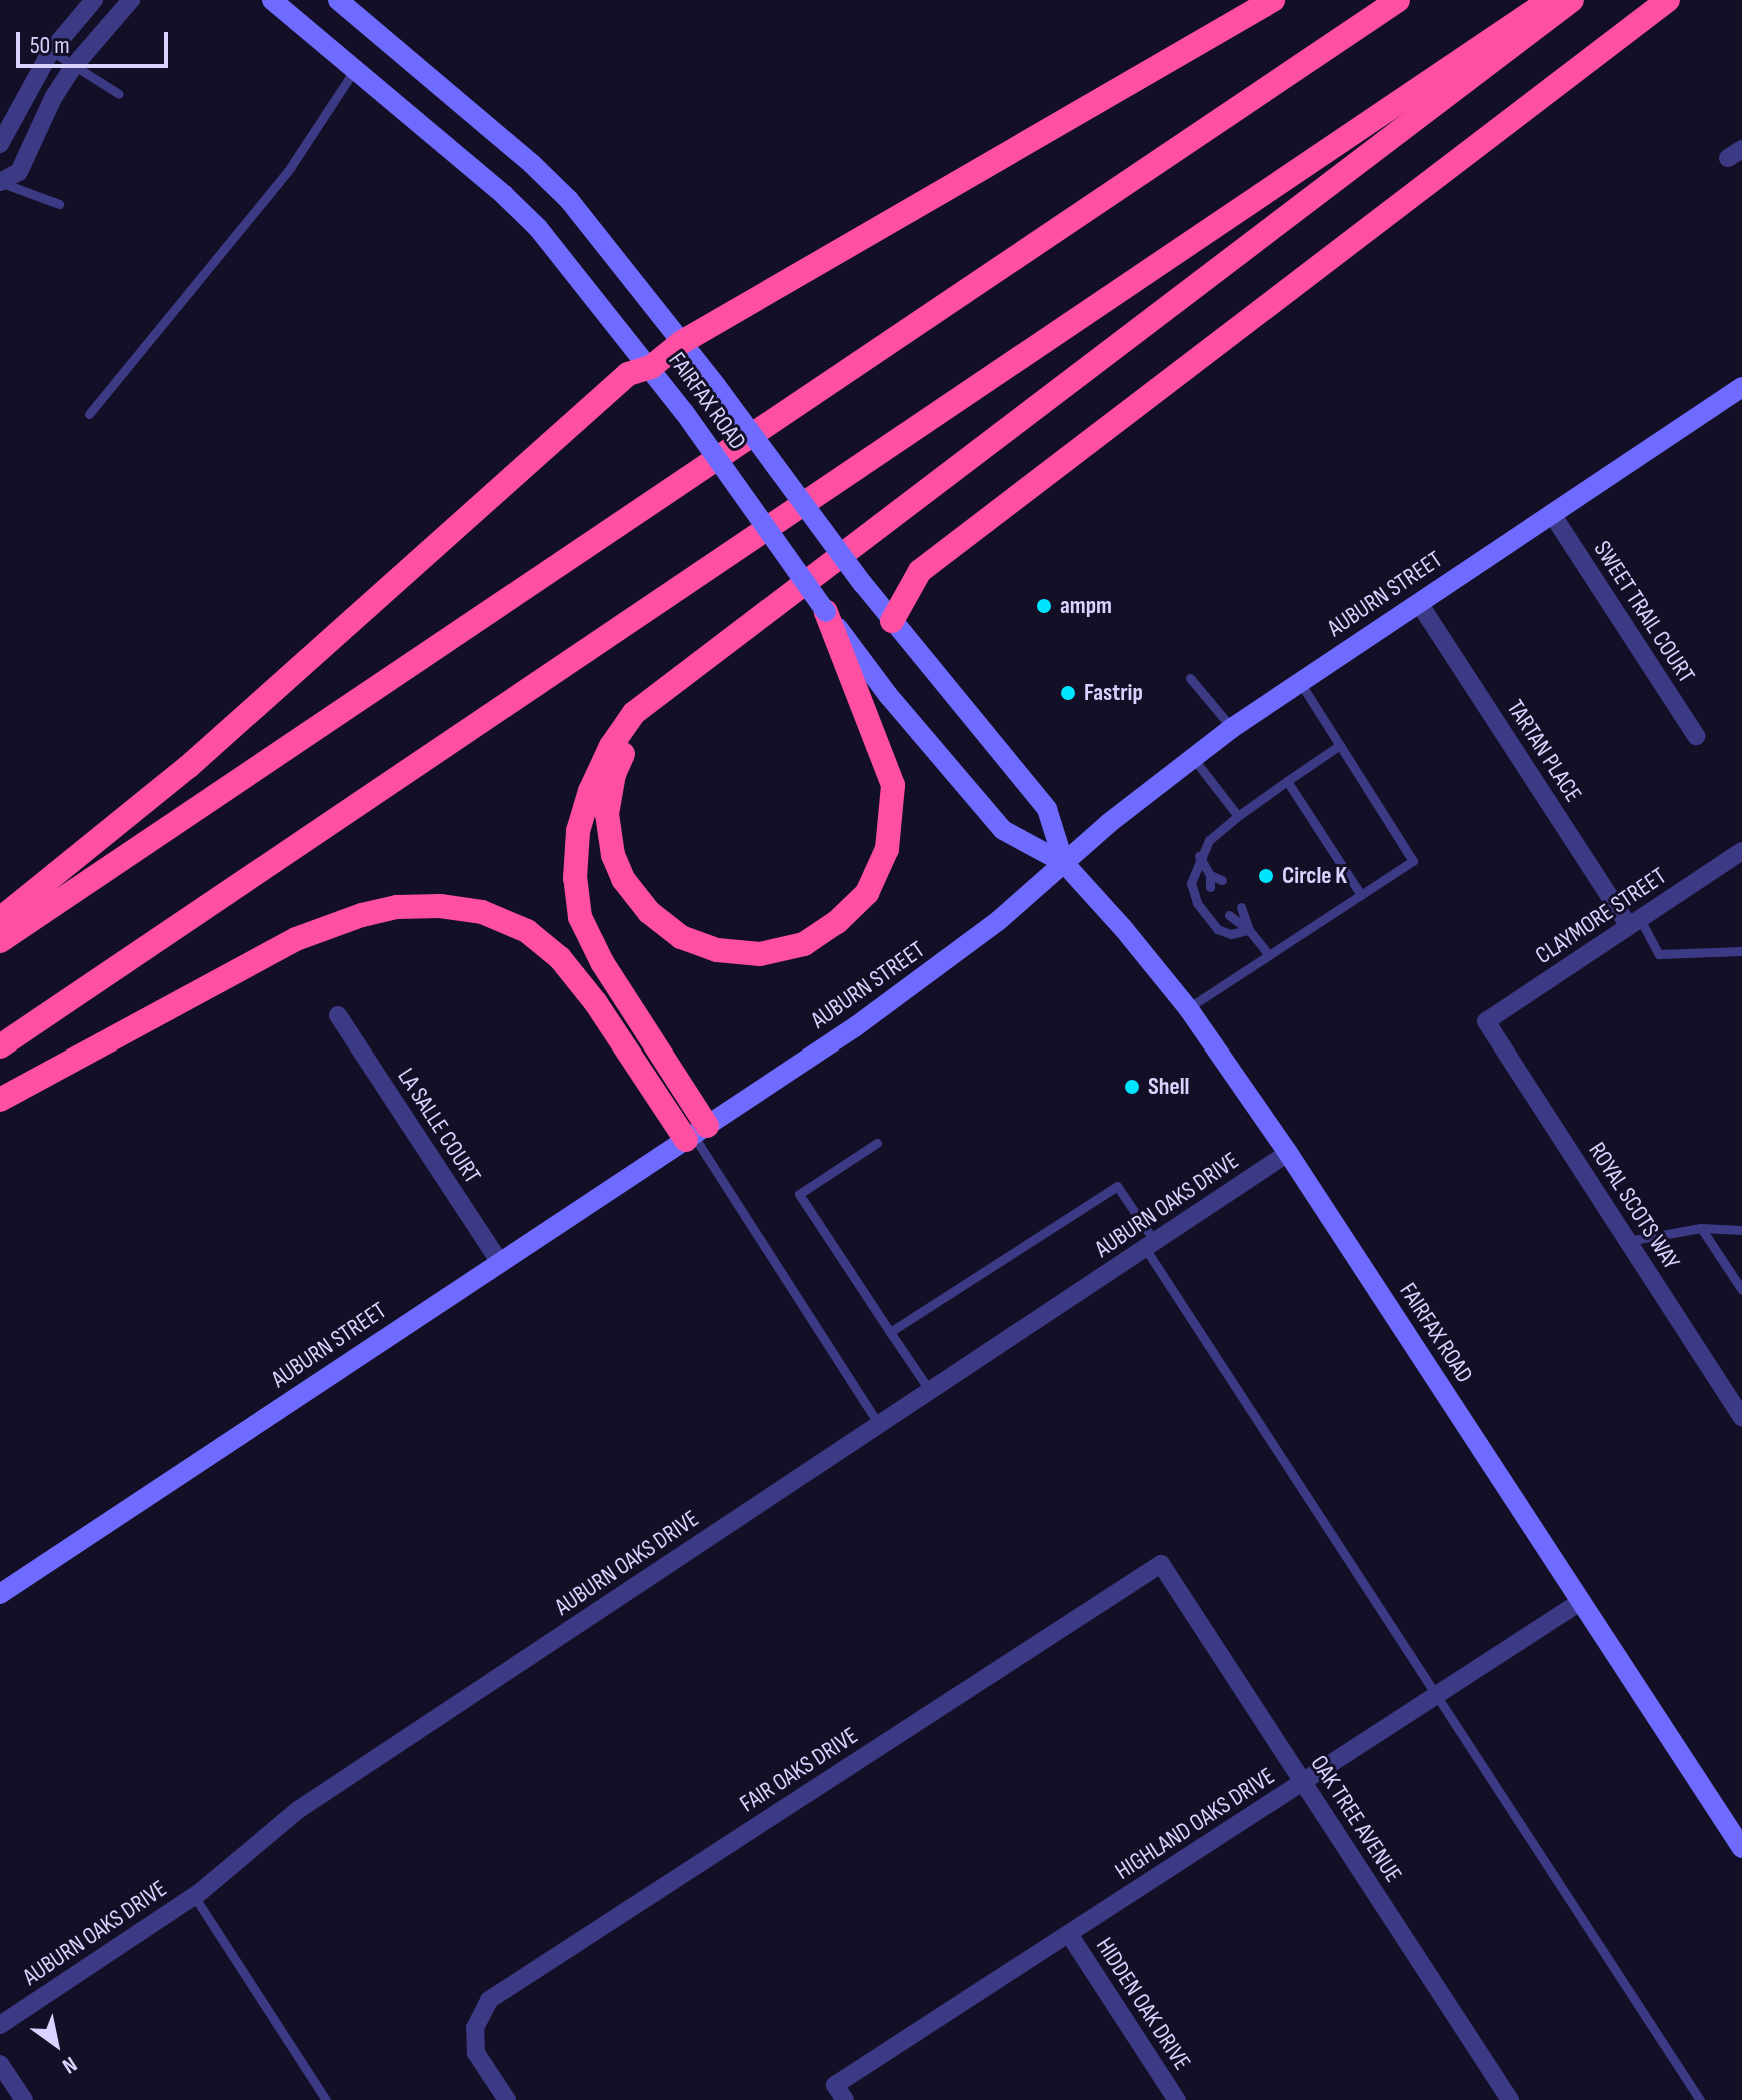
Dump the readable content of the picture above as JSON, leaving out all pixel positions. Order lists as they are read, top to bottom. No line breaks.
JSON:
{"streets":{"main road":["FAIRFAX ROAD","AUBURN STREET"],"street":["SWEET TRAIL COURT","TARTAN PLACE","CLAYMORE STREET","LA SALLE COURT","AUBURN OAKS DRIVE","ROYAL SCOTS WAY","FAIR OAKS DRIVE","OAK TREE AVENUE","HIGHLAND OAKS DRIVE","HIDDEN OAK DRIVE"]},"crossings":[["FAIRFAX ROAD","AUBURN STREET"],["FAIRFAX ROAD","AUBURN OAKS DRIVE"],["FAIRFAX ROAD","HIGHLAND OAKS DRIVE"],["AUBURN STREET","SWEET TRAIL COURT"],["AUBURN STREET","TARTAN PLACE"],["AUBURN STREET","LA SALLE COURT"],["TARTAN PLACE","CLAYMORE STREET"],["CLAYMORE STREET","ROYAL SCOTS WAY"],["FAIR OAKS DRIVE","OAK TREE AVENUE"],["OAK TREE AVENUE","HIGHLAND OAKS DRIVE"],["HIGHLAND OAKS DRIVE","HIDDEN OAK DRIVE"]],"places":["ampm","Fastrip","Circle K","Shell"],"scale_bar":"50 m","north":"bottom right"}
